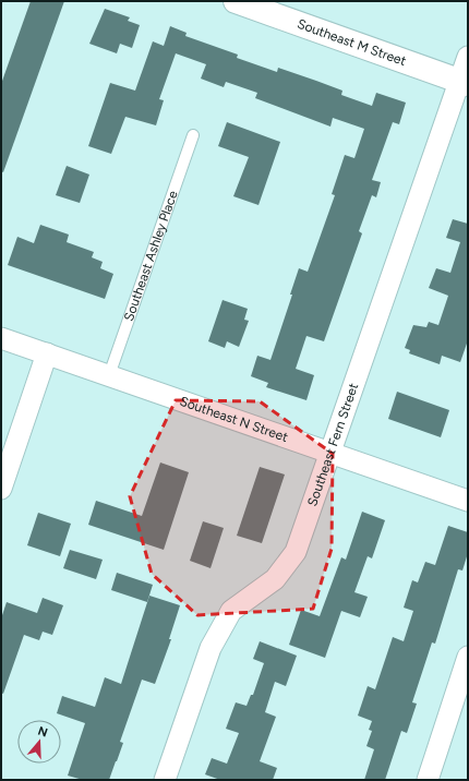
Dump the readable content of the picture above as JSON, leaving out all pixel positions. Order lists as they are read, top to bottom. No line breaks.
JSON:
{"streets":{"street":["Southeast M Street","Southeast N Street","Southeast Fern Street"],"lane":["Southeast Ashley Place"]},"crossings":[["Southeast M Street","Southeast Fern Street"],["Southeast Ashley Place","Southeast N Street"],["Southeast N Street","Southeast Fern Street"]],"north":"top"}
